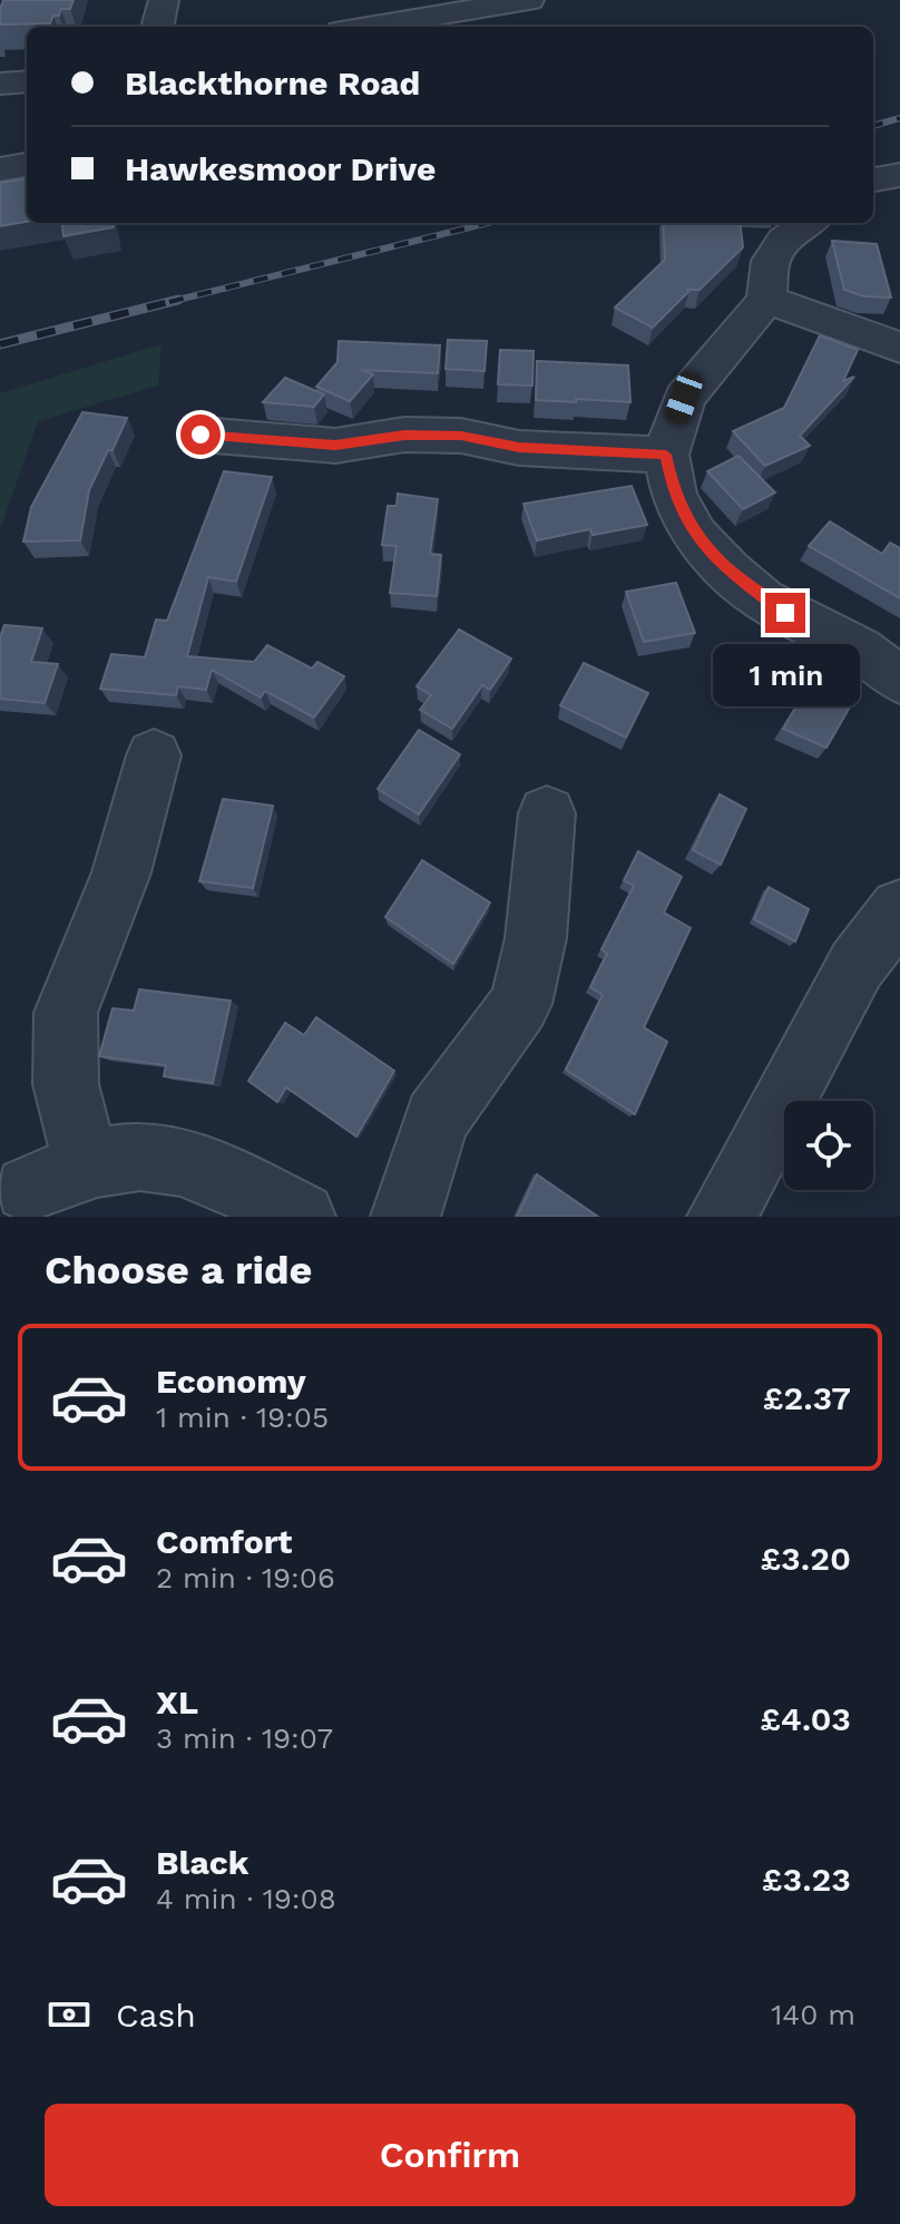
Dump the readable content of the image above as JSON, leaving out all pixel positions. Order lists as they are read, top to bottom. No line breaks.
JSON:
{"page":{"banner":["Blackthorne Road","Hawkesmoor Drive"],"bubble":"1 min","heading":"Choose a ride","list":[{"name":"Economy","note":"1 min · 19:05","value":"£2.37"},{"name":"Comfort","note":"2 min · 19:06","value":"£3.20"},{"name":"XL","note":"3 min · 19:07","value":"£4.03"},{"name":"Black","note":"4 min · 19:08","value":"£3.23"}],"pay":["Cash","140 m"],"buttons":"Confirm"}}
